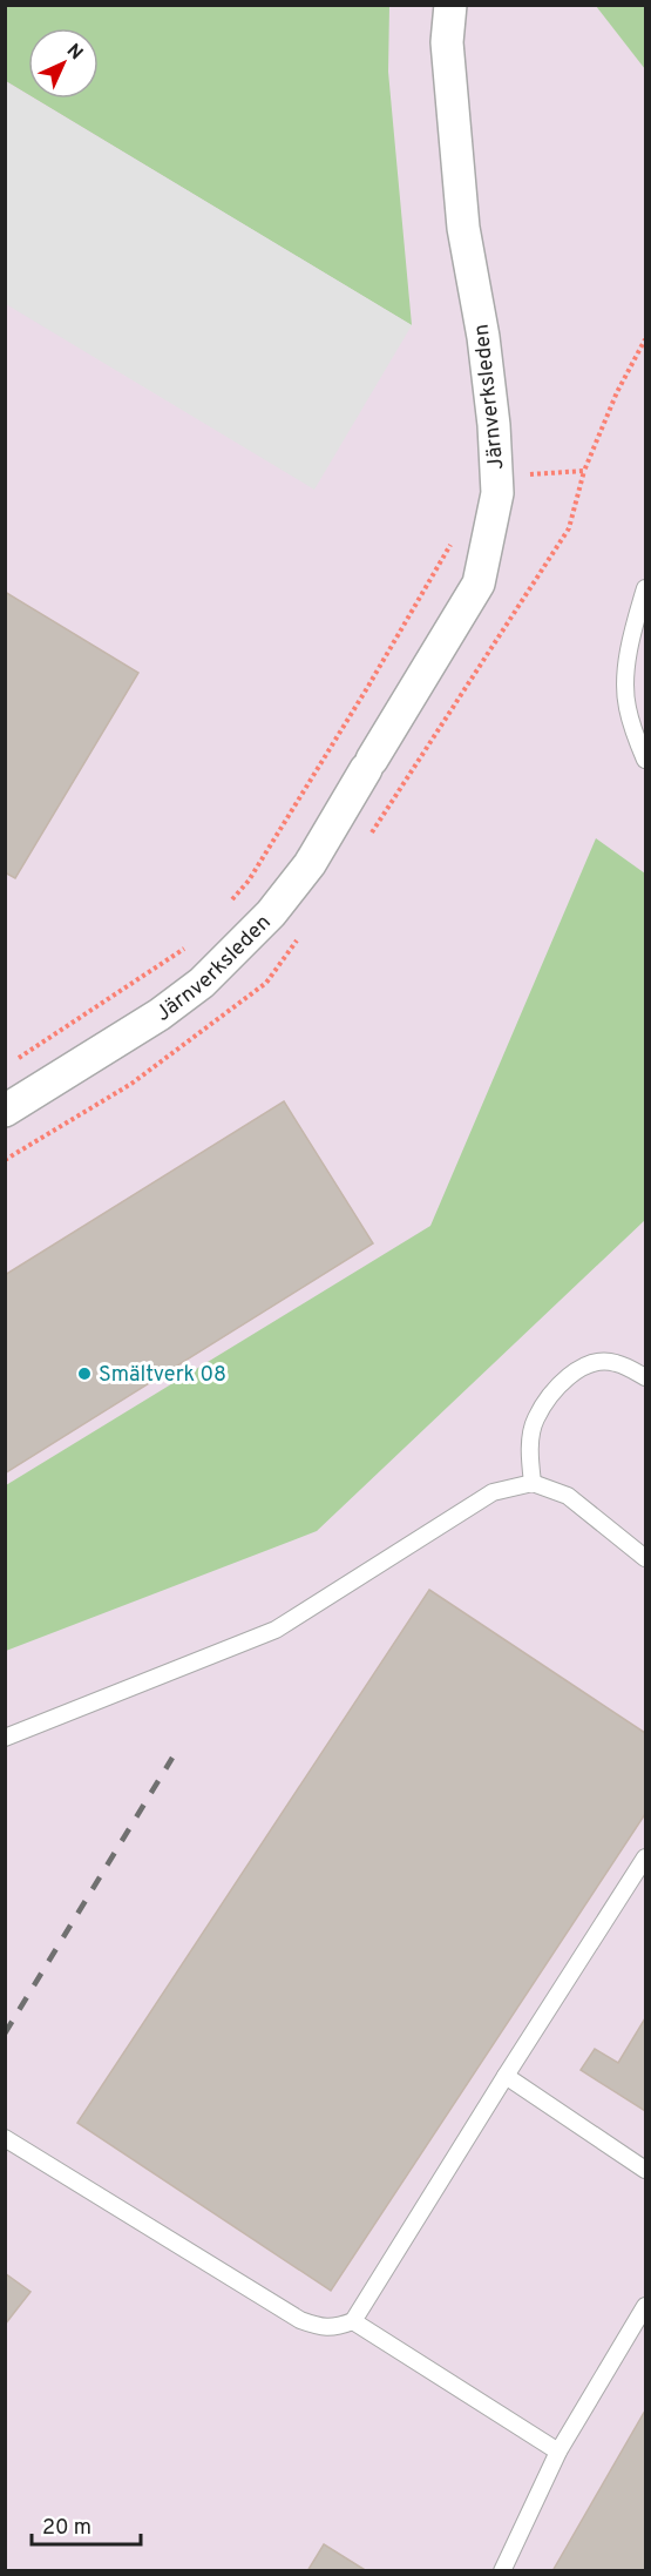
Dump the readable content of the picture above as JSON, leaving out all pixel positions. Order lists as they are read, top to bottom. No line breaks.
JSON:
{"streets":{"street":["Järnverksleden"]},"places":["Smältverk 08"],"scale_bar":"20 m","north":"top right"}
